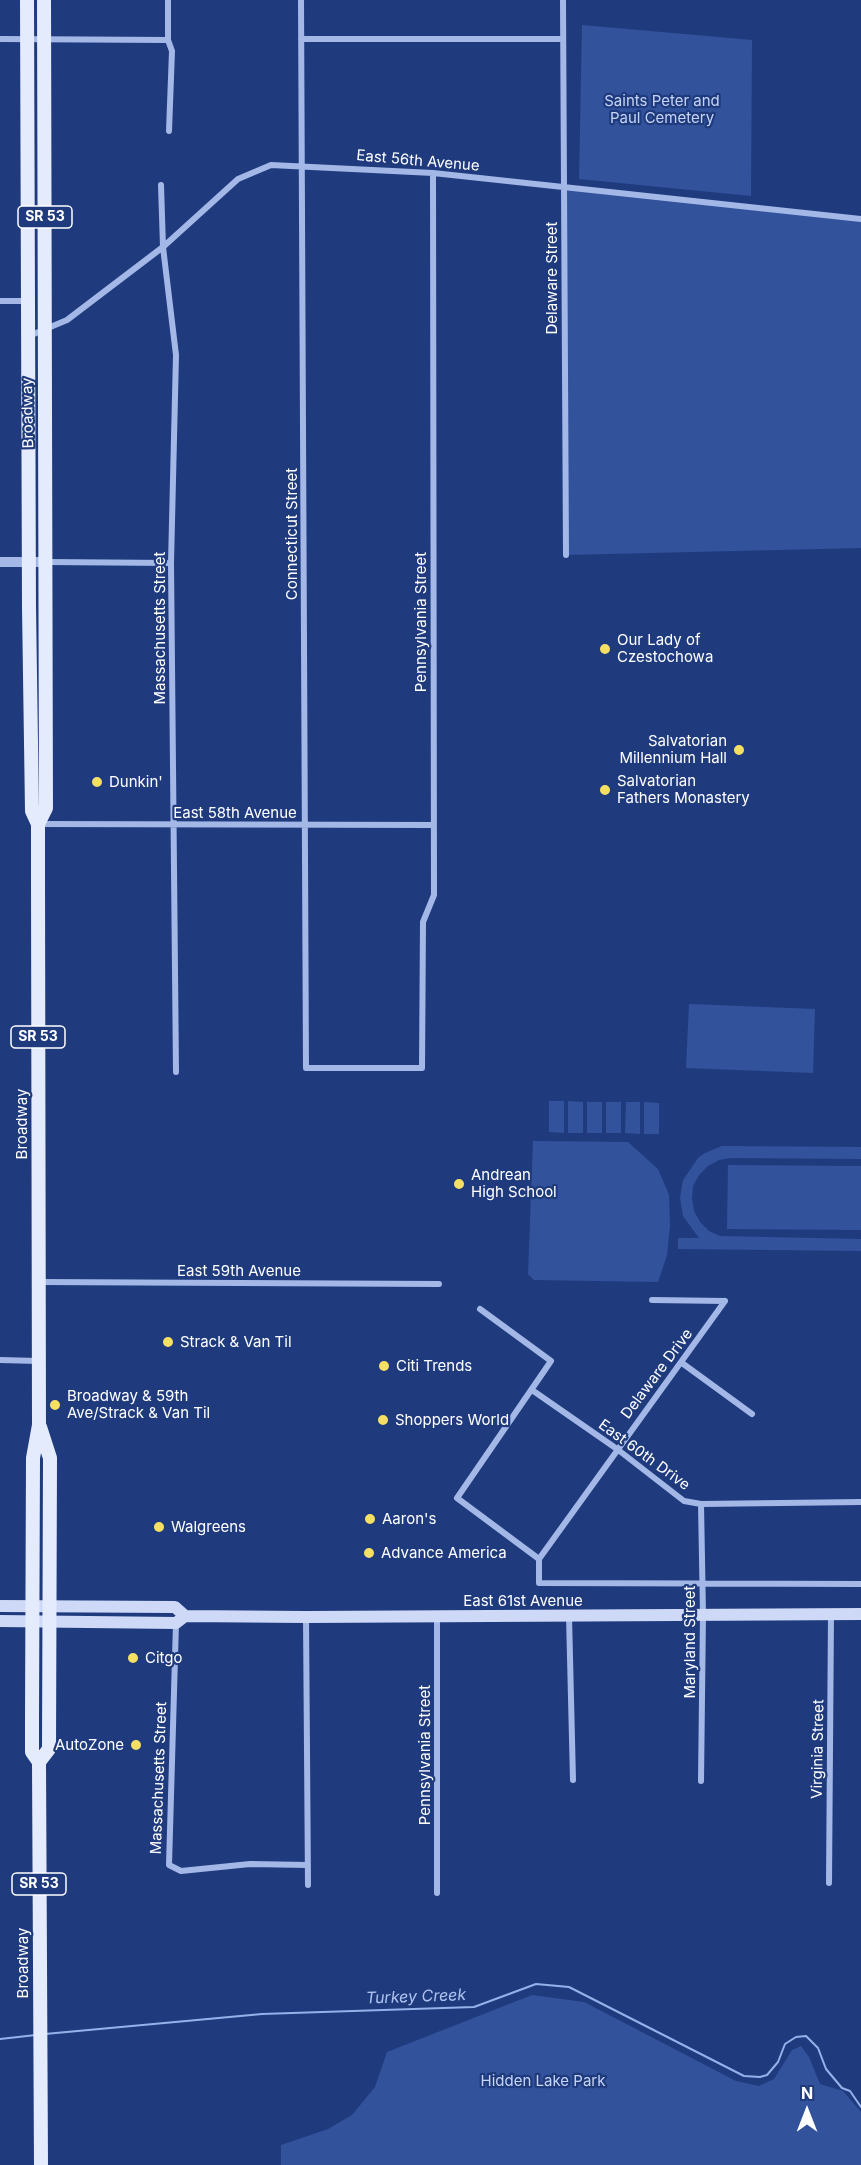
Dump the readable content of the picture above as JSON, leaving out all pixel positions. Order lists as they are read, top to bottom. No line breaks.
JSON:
{"streets":{"main road":["SR 53","Broadway","East 61st Avenue"],"street":["East 56th Avenue","Delaware Street","Connecticut Street","Pennsylvania Street","Massachusetts Street","East 58th Avenue","East 59th Avenue","Delaware Drive","East 60th Drive","Maryland Street","Virginia Street"]},"crossings":[["East 56th Avenue","Delaware Street"],["East 56th Avenue","Broadway"],["East 56th Avenue","Connecticut Street"],["East 56th Avenue","Pennsylvania Street"],["East 56th Avenue","Massachusetts Street"],["Broadway","East 58th Avenue"],["Broadway","East 59th Avenue"],["Broadway","East 61st Avenue"],["Connecticut Street","Pennsylvania Street"],["Connecticut Street","East 58th Avenue"],["Pennsylvania Street","East 58th Avenue"],["Pennsylvania Street","East 61st Avenue"],["Massachusetts Street","East 58th Avenue"],["Massachusetts Street","East 61st Avenue"],["Delaware Drive","East 60th Drive"],["East 60th Drive","Maryland Street"],["East 61st Avenue","Maryland Street"],["East 61st Avenue","Virginia Street"]],"water":["Turkey Creek"],"parks":["Saints Peter and Paul Cemetery","Hidden Lake Park"],"places":["Our Lady of Czestochowa","Salvatorian Millennium Hall","Dunkin'","Salvatorian Fathers Monastery","Andrean High School","Strack & Van Til","Citi Trends","Broadway & 59th Ave/Strack & Van Til","Shoppers World","Aaron's","Walgreens","Advance America","Citgo","AutoZone"],"north":"top"}
